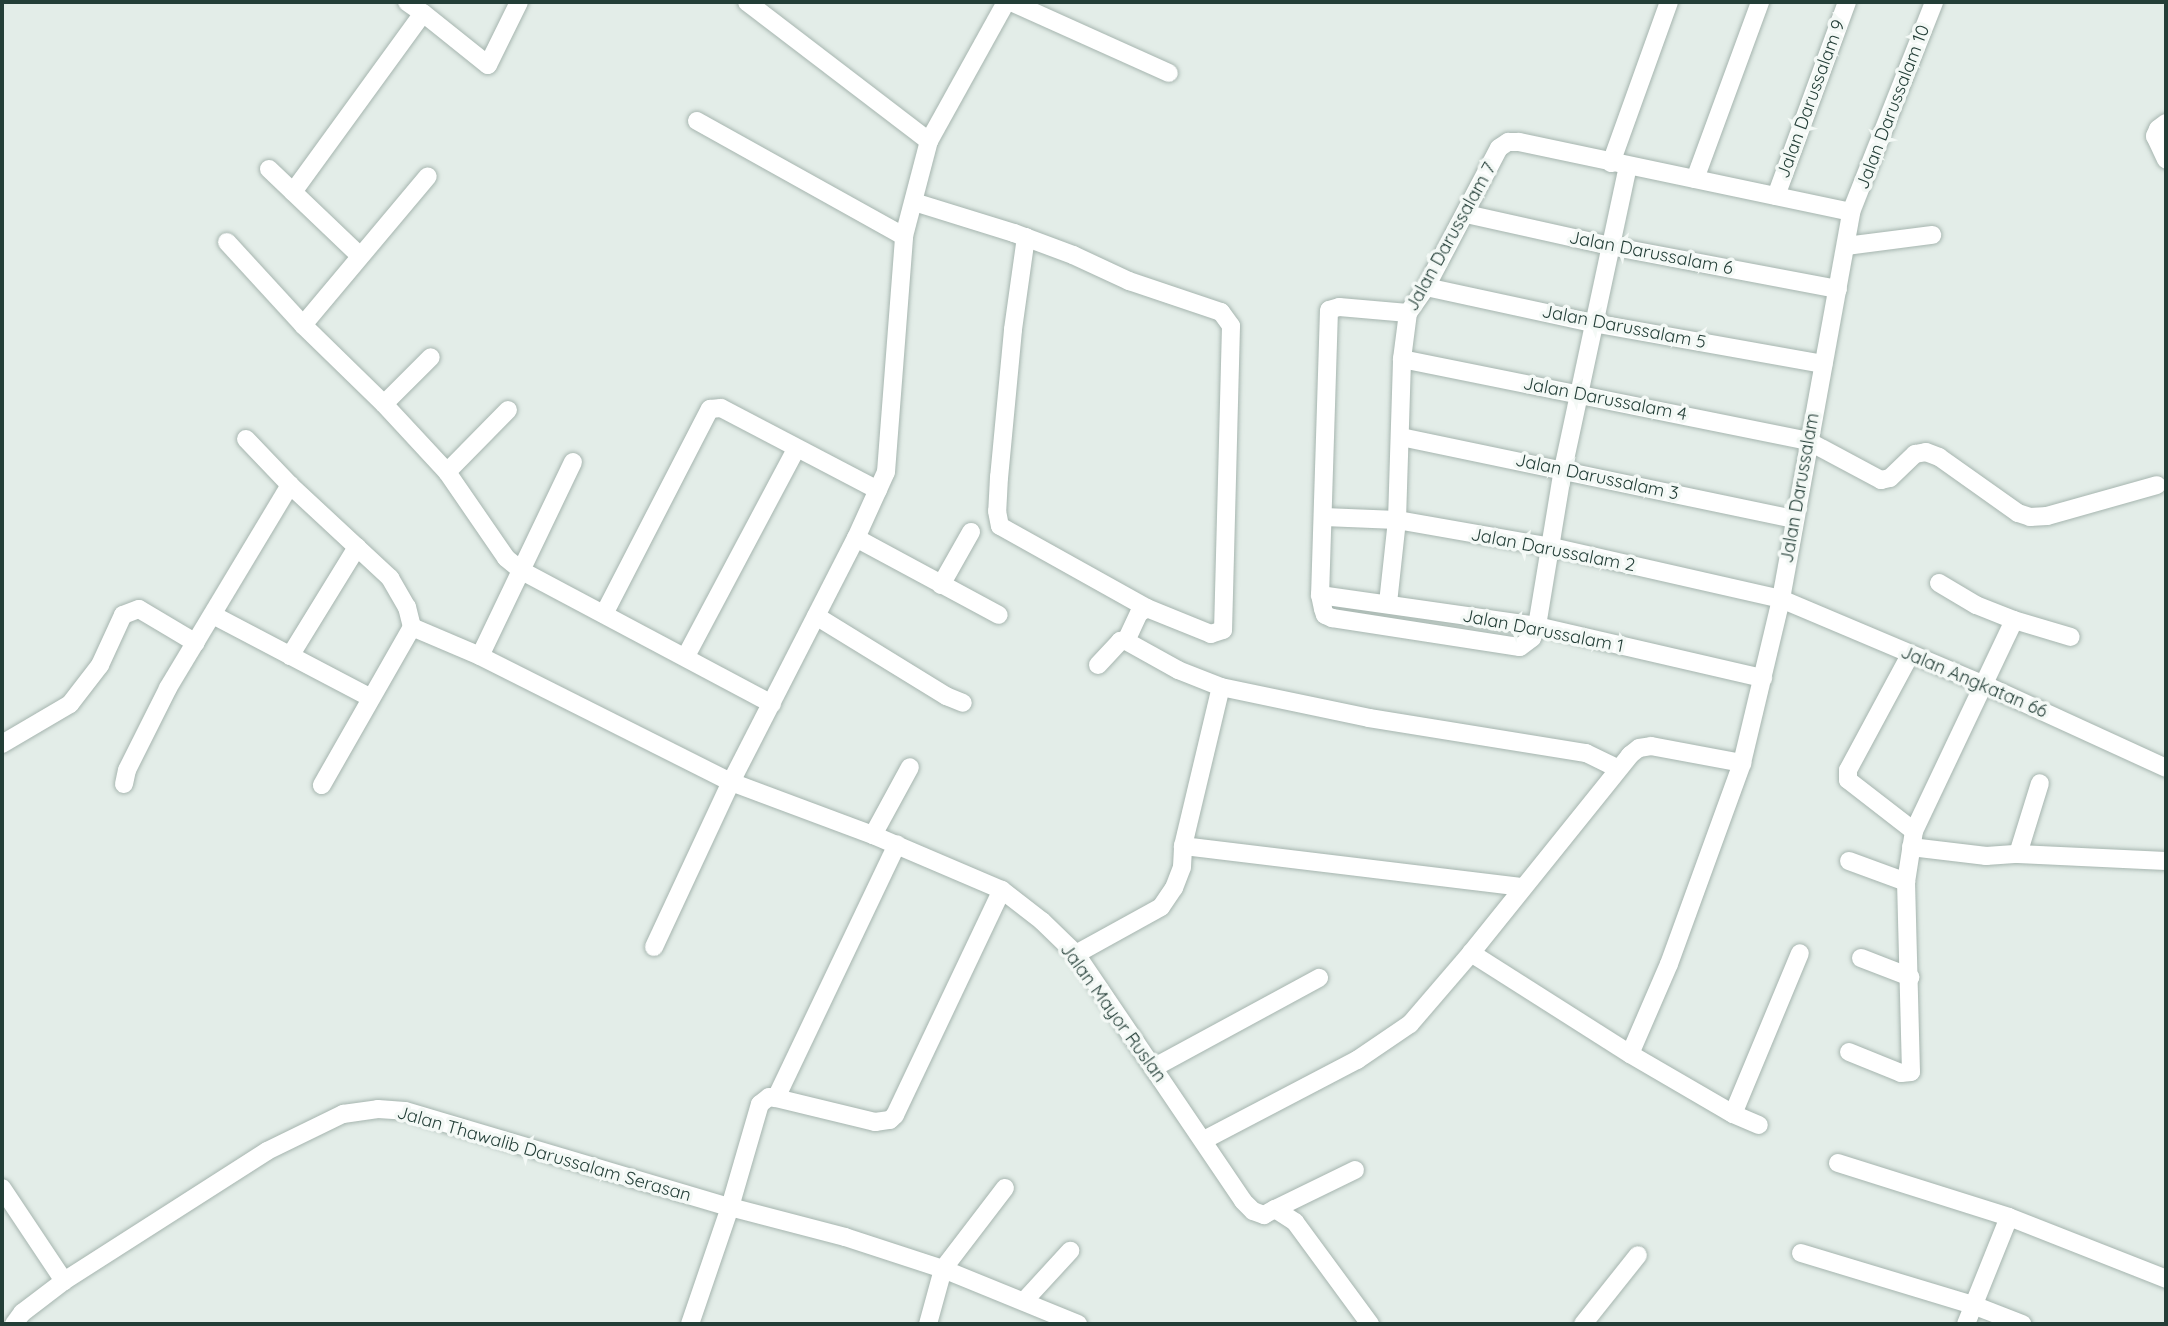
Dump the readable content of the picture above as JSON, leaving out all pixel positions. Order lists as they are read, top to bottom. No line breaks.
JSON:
{"streets":{"street":["Jalan Darussalam 9","Jalan Darussalam 10","Jalan Darussalam 7","Jalan Darussalam 6","Jalan Darussalam 5","Jalan Darussalam 4","Jalan Darussalam 3","Jalan Darussalam","Jalan Darussalam 2","Jalan Darussalam 1","Jalan Angkatan 66","Jalan Mayor Ruslan","Jalan Thawalib Darussalam Serasan"]},"crossings":[["Jalan Darussalam 9","Jalan Darussalam 7"],["Jalan Darussalam 10","Jalan Darussalam 7"],["Jalan Darussalam 10","Jalan Darussalam"],["Jalan Darussalam 7","Jalan Darussalam 6"],["Jalan Darussalam 7","Jalan Darussalam 5"],["Jalan Darussalam 7","Jalan Darussalam 4"],["Jalan Darussalam 7","Jalan Darussalam 3"],["Jalan Darussalam 7","Jalan Darussalam"],["Jalan Darussalam 7","Jalan Darussalam 2"],["Jalan Darussalam 7","Jalan Darussalam 1"],["Jalan Darussalam 6","Jalan Darussalam"],["Jalan Darussalam 5","Jalan Darussalam"],["Jalan Darussalam 4","Jalan Darussalam"],["Jalan Darussalam 3","Jalan Darussalam"],["Jalan Darussalam","Jalan Darussalam 2"],["Jalan Darussalam","Jalan Darussalam 1"],["Jalan Darussalam","Jalan Angkatan 66"],["Jalan Darussalam 2","Jalan Angkatan 66"]]}
